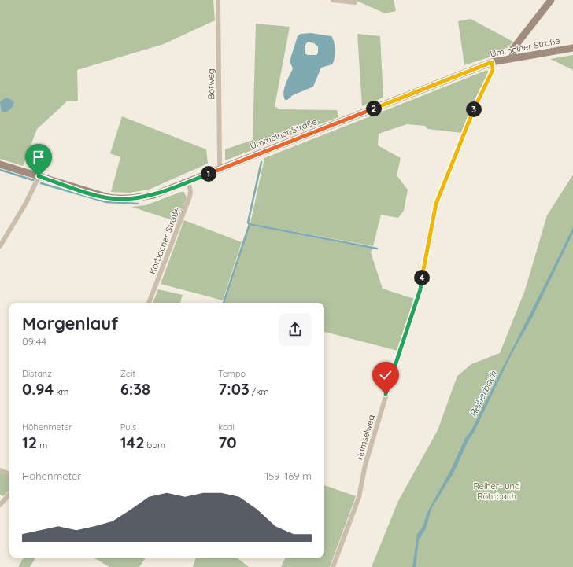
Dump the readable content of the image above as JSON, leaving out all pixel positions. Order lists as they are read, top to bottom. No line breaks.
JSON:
{"streets":{"main road":["Ummelner Straße"],"street":["Botweg","Korbacher Straße","Ramselweg"]},"crossings":[["Ummelner Straße","Botweg"],["Ummelner Straße","Korbacher Straße"],["Ummelner Straße","Ramselweg"]],"water":["Reiherbach"],"parks":["Reiher- und Röhrbach"],"page":{"pins":["2","3","1","4"],"heading":["Morgenlauf","09:44"],"stats":[["Distanz","0.94 km"],["Zeit","6:38"],["Tempo","7:03 /km"],["Höhenmeter","12 m"],["Puls","142 bpm"],["kcal","70"]],"chart":["Höhenmeter","159–169 m"]}}
